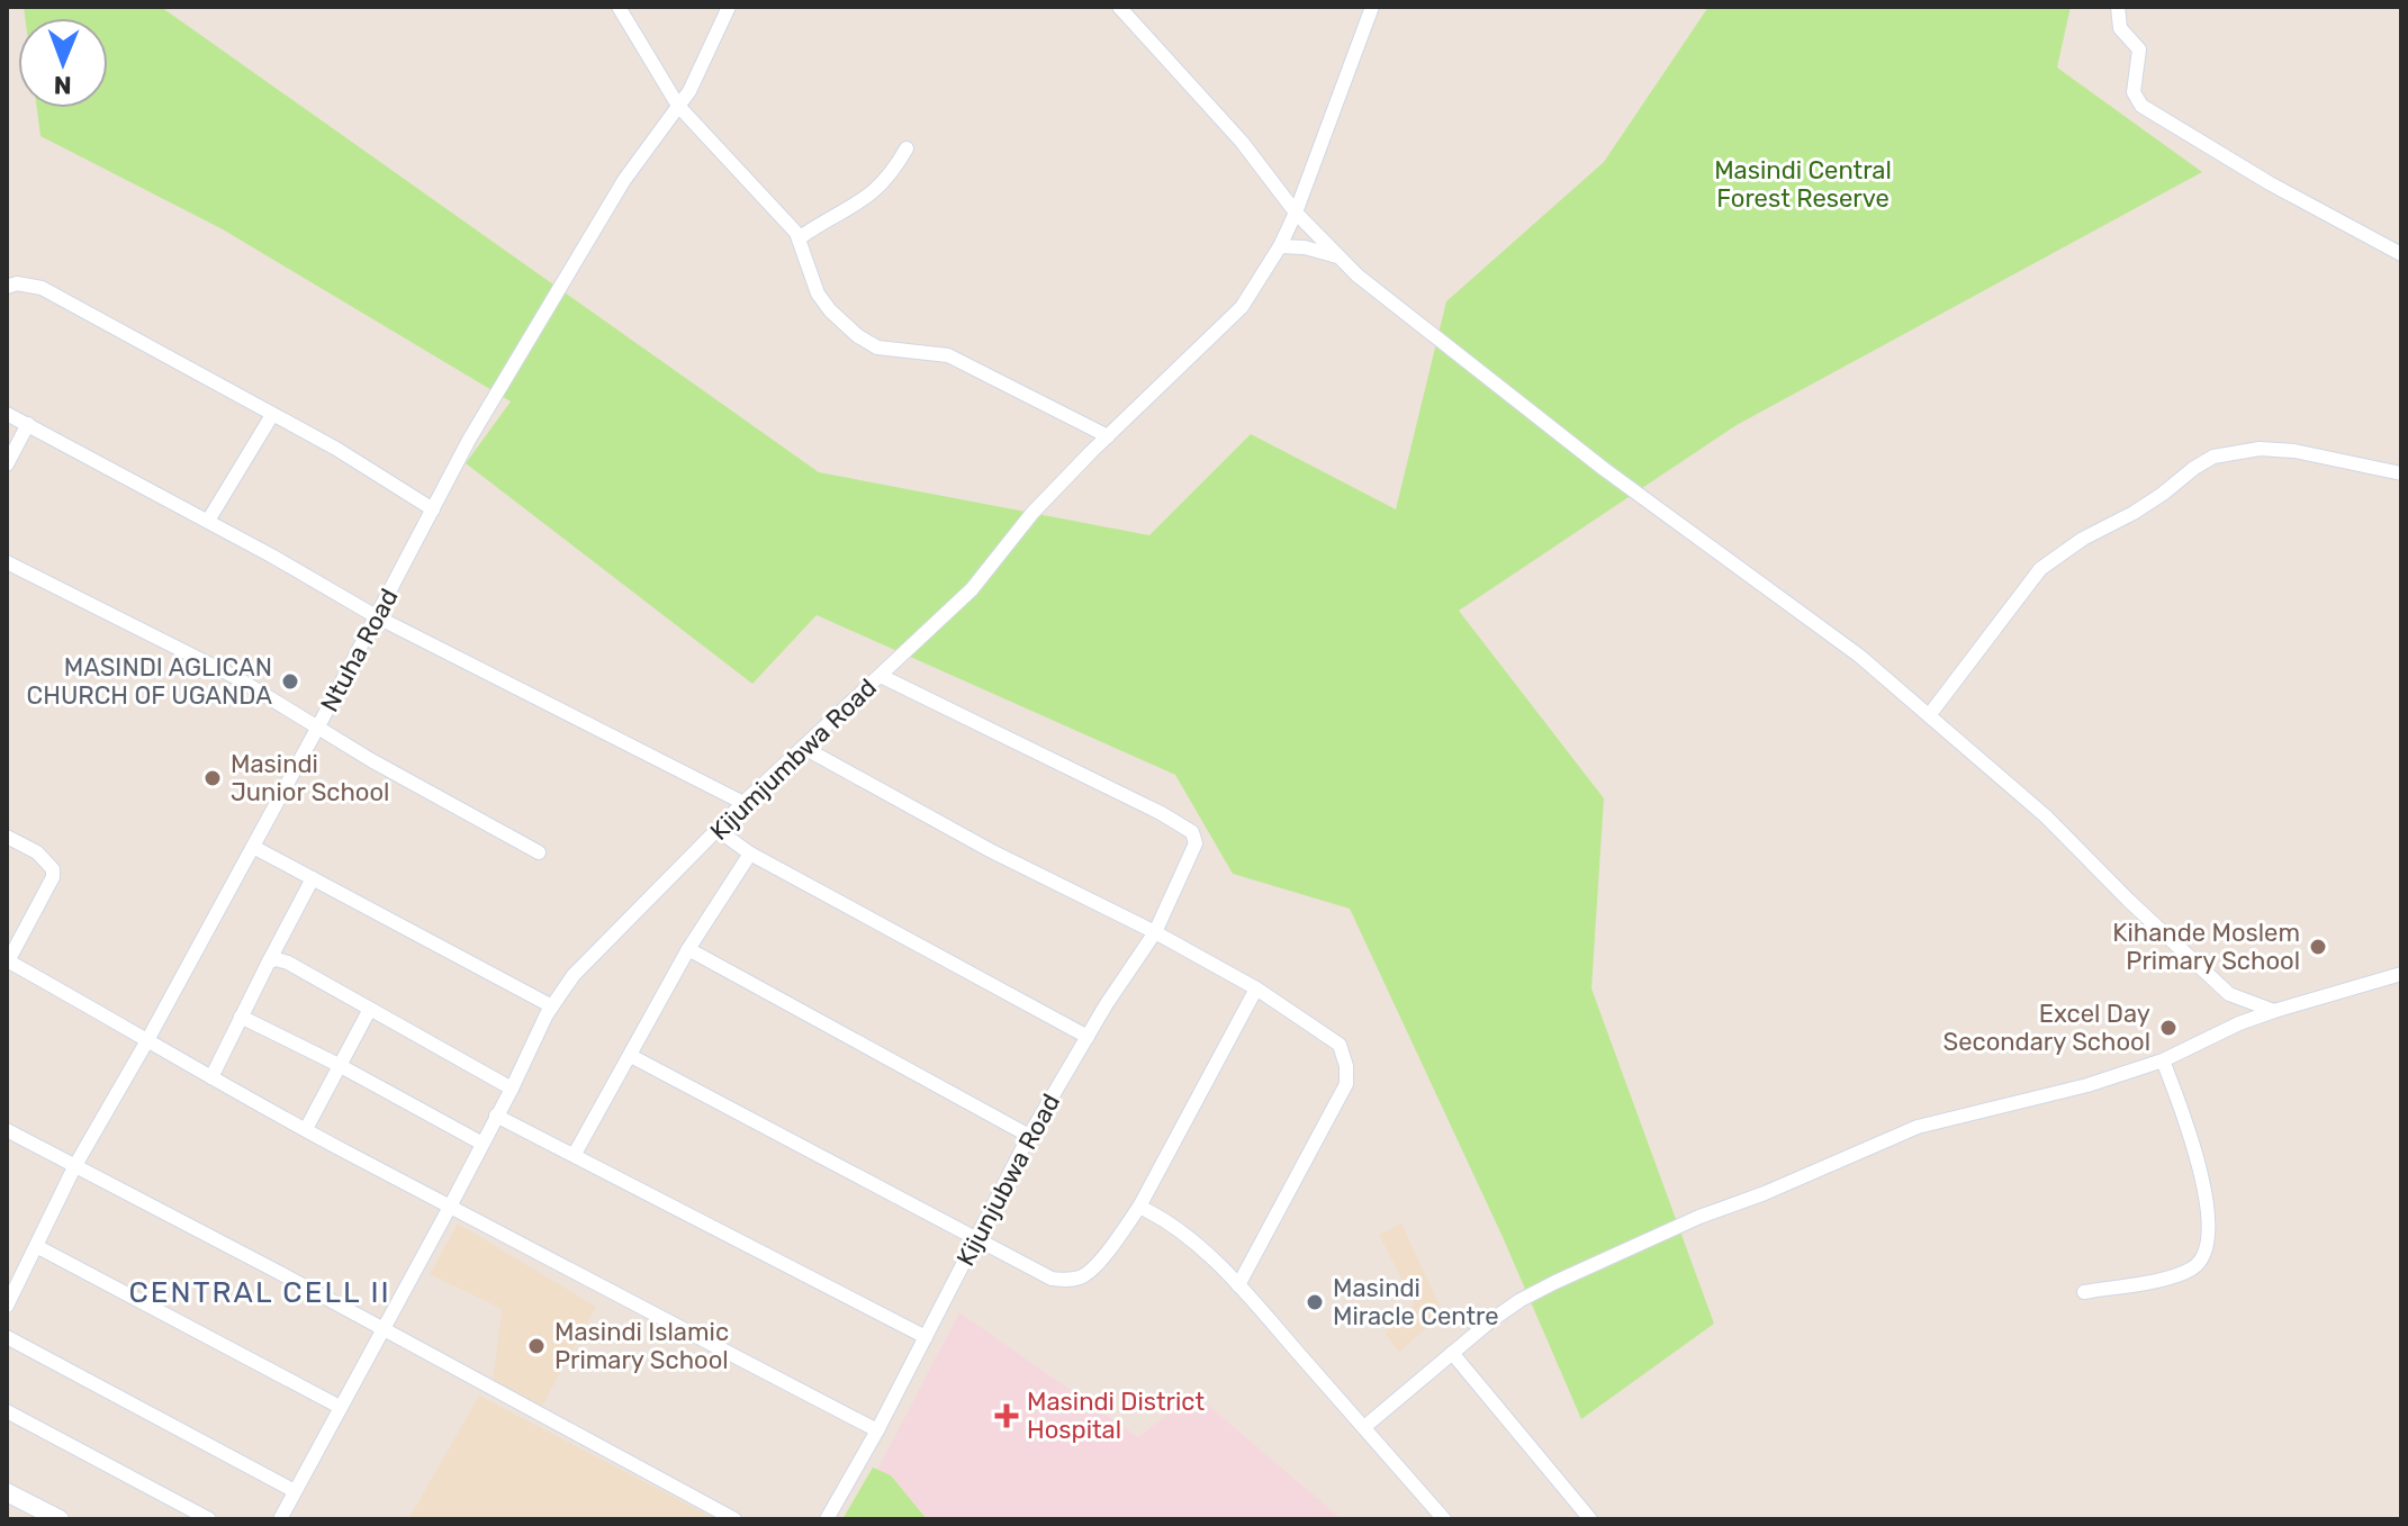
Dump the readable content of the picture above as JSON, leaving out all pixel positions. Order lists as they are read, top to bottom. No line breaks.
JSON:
{"streets":{"street":["Ntuha Road","Kijumjumbwa Road","Kijunjubwa Road"]},"crossings":[["Kijumjumbwa Road","Kijunjubwa Road"]],"districts":["CENTRAL CELL II"],"parks":["Masindi Central Forest Reserve"],"places":{"other":["MASINDI AGLICAN CHURCH OF UGANDA","Masindi Junior School","Kihande Moslem Primary School","Excel Day Secondary School","Masindi Miracle Centre","Masindi Islamic Primary School"],"health":["Masindi District Hospital"]},"north":"bottom"}
